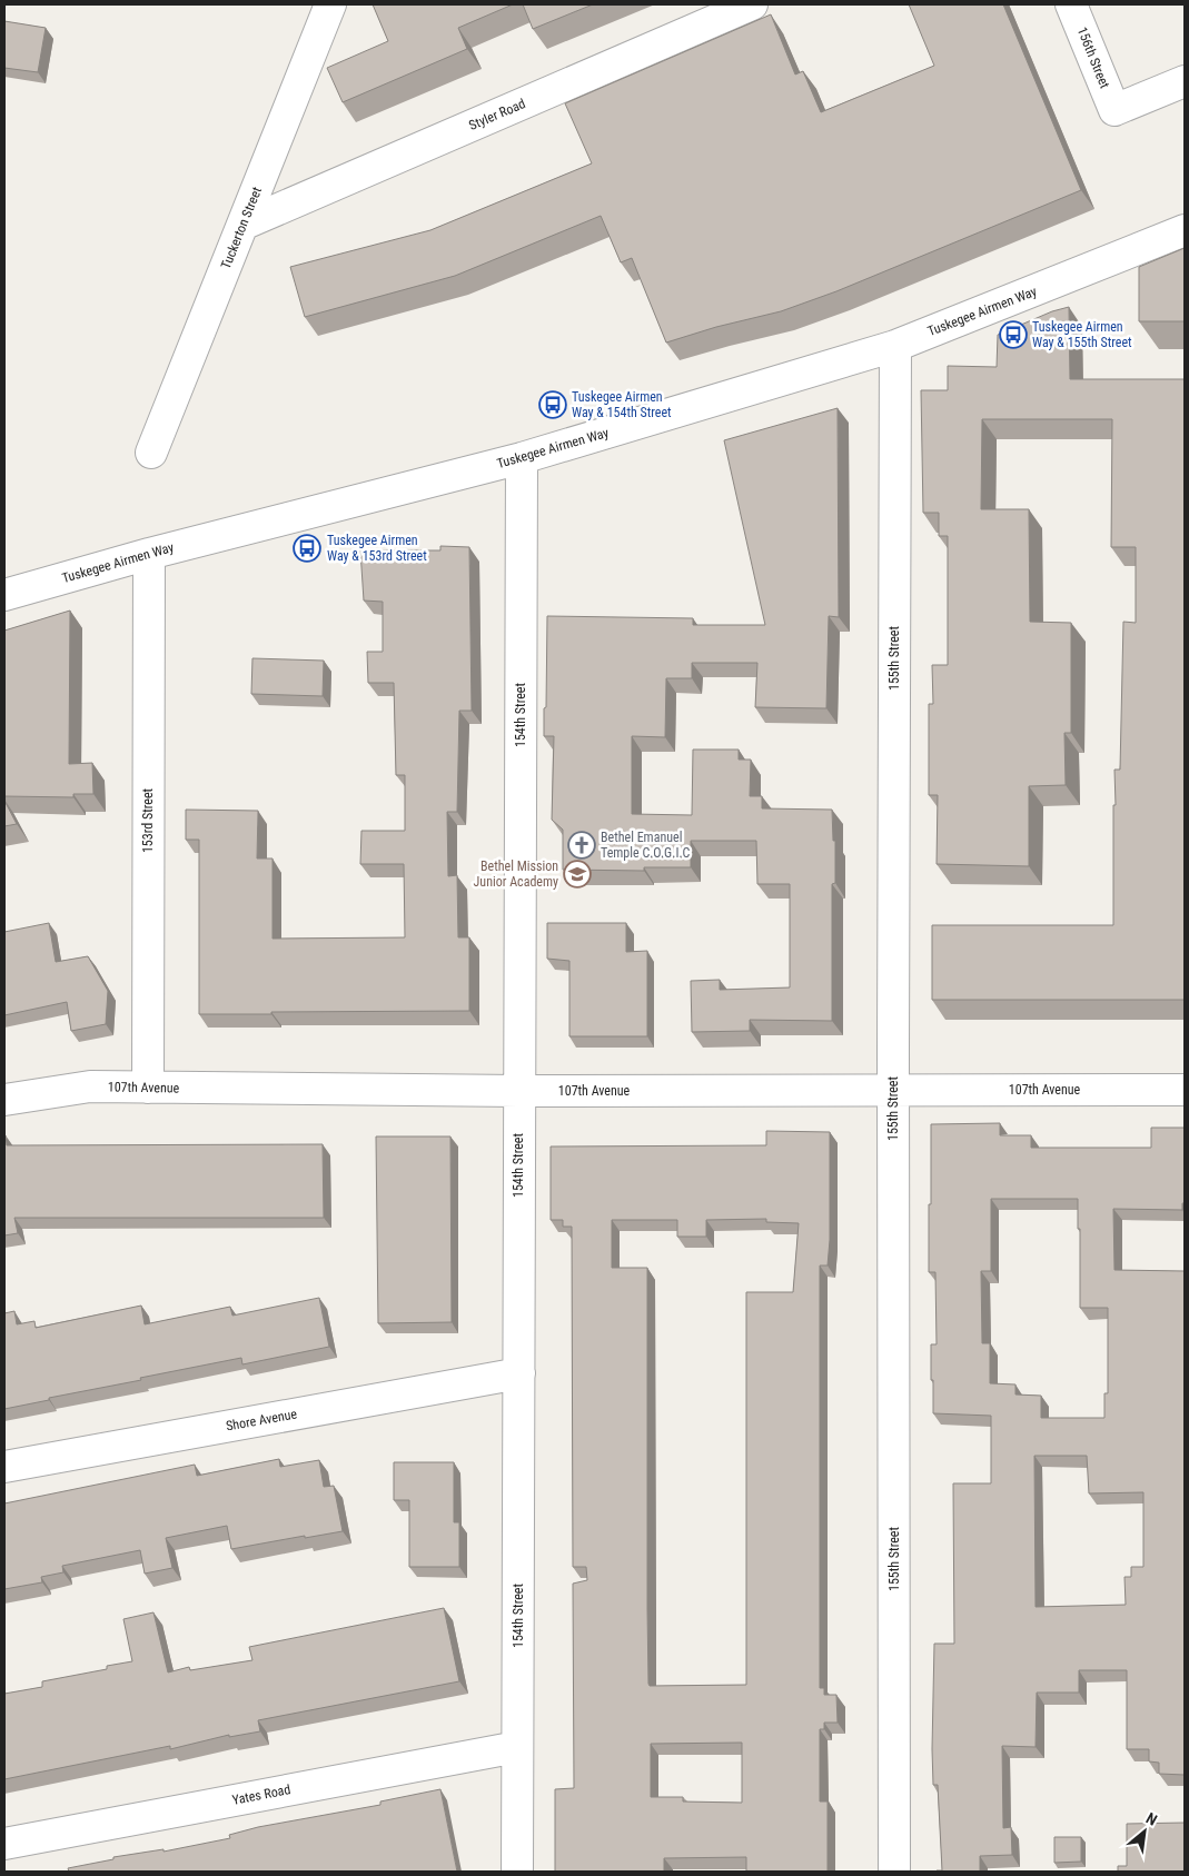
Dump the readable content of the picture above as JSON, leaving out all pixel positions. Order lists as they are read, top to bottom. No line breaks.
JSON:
{"streets":{"street":["156th Street","Styler Road","Tuckerton Street","Tuskegee Airmen Way","155th Street","154th Street","153rd Street","107th Avenue","Shore Avenue","Yates Road"]},"crossings":[["Styler Road","Tuckerton Street"],["Tuskegee Airmen Way","155th Street"],["Tuskegee Airmen Way","154th Street"],["Tuskegee Airmen Way","153rd Street"],["155th Street","107th Avenue"],["154th Street","107th Avenue"],["154th Street","Shore Avenue"],["154th Street","Yates Road"],["153rd Street","107th Avenue"]],"places":{"bus stop":["Tuskegee Airmen Way & 155th Street","Tuskegee Airmen Way & 154th Street","Tuskegee Airmen Way & 153rd Street"],"church":["Bethel Emanuel Temple C.O.G.I.C"],"school or university":["Bethel Mission Junior Academy"]},"north":"top right"}
